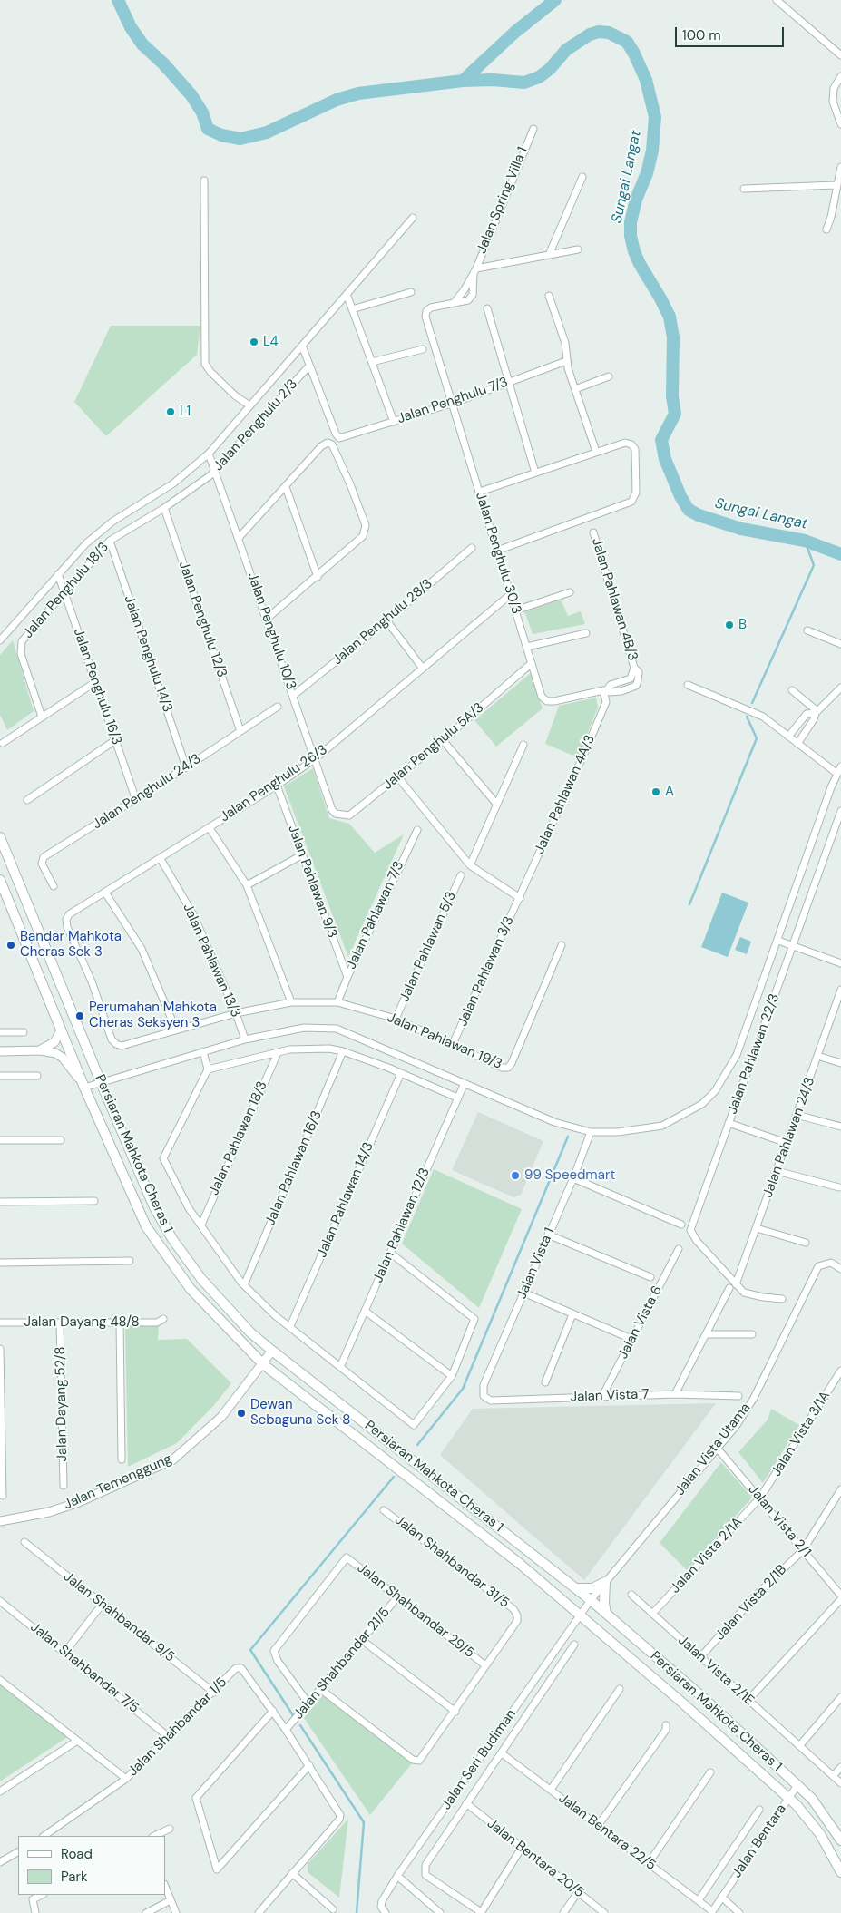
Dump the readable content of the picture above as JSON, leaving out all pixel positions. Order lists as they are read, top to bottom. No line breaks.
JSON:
{"streets":{"main road":["Persiaran Mahkota Cheras 1"],"street":["Jalan Spring Villa 1","Jalan Penghulu 7/3","Jalan Penghulu 2/3","Jalan Penghulu 30/3","Jalan Penghulu 18/3","Jalan Pahlawan 4B/3","Jalan Penghulu 12/3","Jalan Penghulu 28/3","Jalan Penghulu 10/3","Jalan Penghulu 14/3","Jalan Penghulu 16/3","Jalan Penghulu 5A/3","Jalan Penghulu 26/3","Jalan Penghulu 24/3","Jalan Pahlawan 4A/3","Jalan Pahlawan 9/3","Jalan Pahlawan 7/3","Jalan Pahlawan 5/3","Jalan Pahlawan 13/3","Jalan Pahlawan 3/3","Jalan Pahlawan 19/3","Jalan Pahlawan 22/3","Jalan Pahlawan 24/3","Jalan Pahlawan 18/3","Jalan Pahlawan 16/3","Jalan Pahlawan 14/3","Jalan Pahlawan 12/3","Jalan Vista 1","Jalan Dayang 48/8","Jalan Vista 6","Jalan Vista 7","Jalan Dayang 52/8","Jalan Vista 3/1A","Jalan Vista Utama","Jalan Temenggung","Jalan Vista 2/1","Jalan Vista 2/1A","Jalan Shahbandar 31/5","Jalan Vista 2/1B","Jalan Shahbandar 29/5","Jalan Shahbandar 9/5","Jalan Shahbandar 21/5","Jalan Shahbandar 7/5","Jalan Vista 2/1E","Jalan Shahbandar 1/5","Jalan Seri Budiman","Jalan Bentara 22/5","Jalan Bentara","Jalan Bentara 20/5"]},"crossings":[["Jalan Spring Villa 1","Jalan Penghulu 30/3"],["Jalan Penghulu 7/3","Jalan Penghulu 2/3"],["Jalan Penghulu 7/3","Jalan Penghulu 30/3"],["Jalan Penghulu 2/3","Jalan Penghulu 18/3"],["Jalan Penghulu 2/3","Jalan Penghulu 10/3"],["Jalan Penghulu 30/3","Jalan Pahlawan 4B/3"],["Jalan Penghulu 30/3","Jalan Penghulu 5A/3"],["Jalan Penghulu 30/3","Jalan Penghulu 26/3"],["Jalan Penghulu 30/3","Jalan Pahlawan 4A/3"],["Jalan Penghulu 18/3","Jalan Penghulu 12/3"],["Jalan Penghulu 18/3","Jalan Penghulu 14/3"],["Jalan Penghulu 18/3","Jalan Penghulu 16/3"],["Jalan Pahlawan 4B/3","Jalan Pahlawan 4A/3"],["Jalan Penghulu 12/3","Jalan Penghulu 24/3"],["Jalan Penghulu 28/3","Jalan Penghulu 10/3"],["Jalan Penghulu 10/3","Jalan Penghulu 5A/3"],["Jalan Penghulu 10/3","Jalan Penghulu 26/3"],["Jalan Penghulu 14/3","Jalan Penghulu 24/3"],["Jalan Penghulu 16/3","Jalan Penghulu 24/3"],["Jalan Penghulu 26/3","Jalan Pahlawan 9/3"],["Jalan Penghulu 26/3","Jalan Pahlawan 13/3"],["Jalan Penghulu 26/3","Jalan Pahlawan 19/3"],["Jalan Pahlawan 4A/3","Jalan Pahlawan 3/3"],["Jalan Pahlawan 9/3","Jalan Pahlawan 7/3"],["Jalan Pahlawan 7/3","Jalan Pahlawan 19/3"],["Jalan Pahlawan 5/3","Jalan Pahlawan 19/3"],["Jalan Pahlawan 13/3","Jalan Pahlawan 19/3"],["Jalan Pahlawan 3/3","Jalan Pahlawan 19/3"],["Jalan Pahlawan 22/3","Jalan Pahlawan 24/3"],["Jalan Pahlawan 24/3","Jalan Vista 7"],["Persiaran Mahkota Cheras 1","Jalan Vista Utama"],["Persiaran Mahkota Cheras 1","Jalan Temenggung"],["Persiaran Mahkota Cheras 1","Jalan Seri Budiman"],["Persiaran Mahkota Cheras 1","Jalan Bentara"],["Jalan Vista 1","Jalan Vista 7"],["Jalan Dayang 48/8","Jalan Dayang 52/8"],["Jalan Vista 6","Jalan Vista 7"],["Jalan Vista 3/1A","Jalan Vista 2/1"],["Jalan Vista 3/1A","Jalan Vista 2/1A"],["Jalan Vista Utama","Jalan Vista 2/1"],["Jalan Vista Utama","Jalan Seri Budiman"],["Jalan Vista 2/1","Jalan Vista 2/1A"],["Jalan Vista 2/1","Jalan Vista 2/1B"],["Jalan Vista 2/1A","Jalan Vista 2/1E"],["Jalan Shahbandar 31/5","Jalan Shahbandar 29/5"],["Jalan Vista 2/1B","Jalan Vista 2/1E"],["Jalan Shahbandar 29/5","Jalan Shahbandar 21/5"],["Jalan Shahbandar 9/5","Jalan Shahbandar 1/5"],["Jalan Shahbandar 21/5","Jalan Shahbandar 1/5"],["Jalan Shahbandar 7/5","Jalan Shahbandar 1/5"],["Jalan Bentara 22/5","Jalan Bentara"]],"water":["Sungai Langat"],"places":["L4","L1","B","A","Bandar Mahkota Cheras Sek 3","Perumahan Mahkota Cheras Seksyen 3","99 Speedmart","Dewan Sebaguna Sek 8"],"legend":["Road","Park"],"scale_bar":"100 m"}
